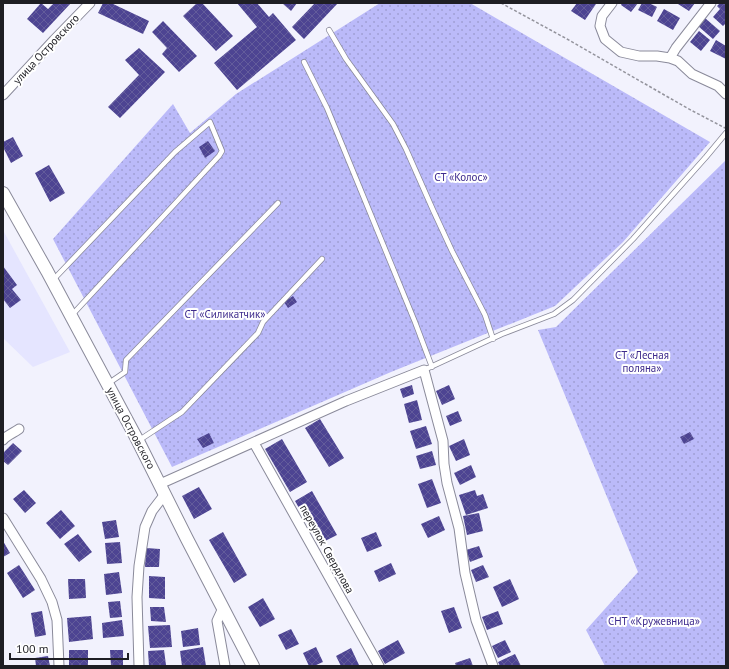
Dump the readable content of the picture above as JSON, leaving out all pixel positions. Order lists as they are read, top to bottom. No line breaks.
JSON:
{"streets":{"street":["улица Островского","переулок Свердлова"]},"parks":["СТ «Колос»","СТ «Силикатчик»","СТ «Лесная поляна»","СНТ «Кружевница»"],"scale_bar":"100 m"}
